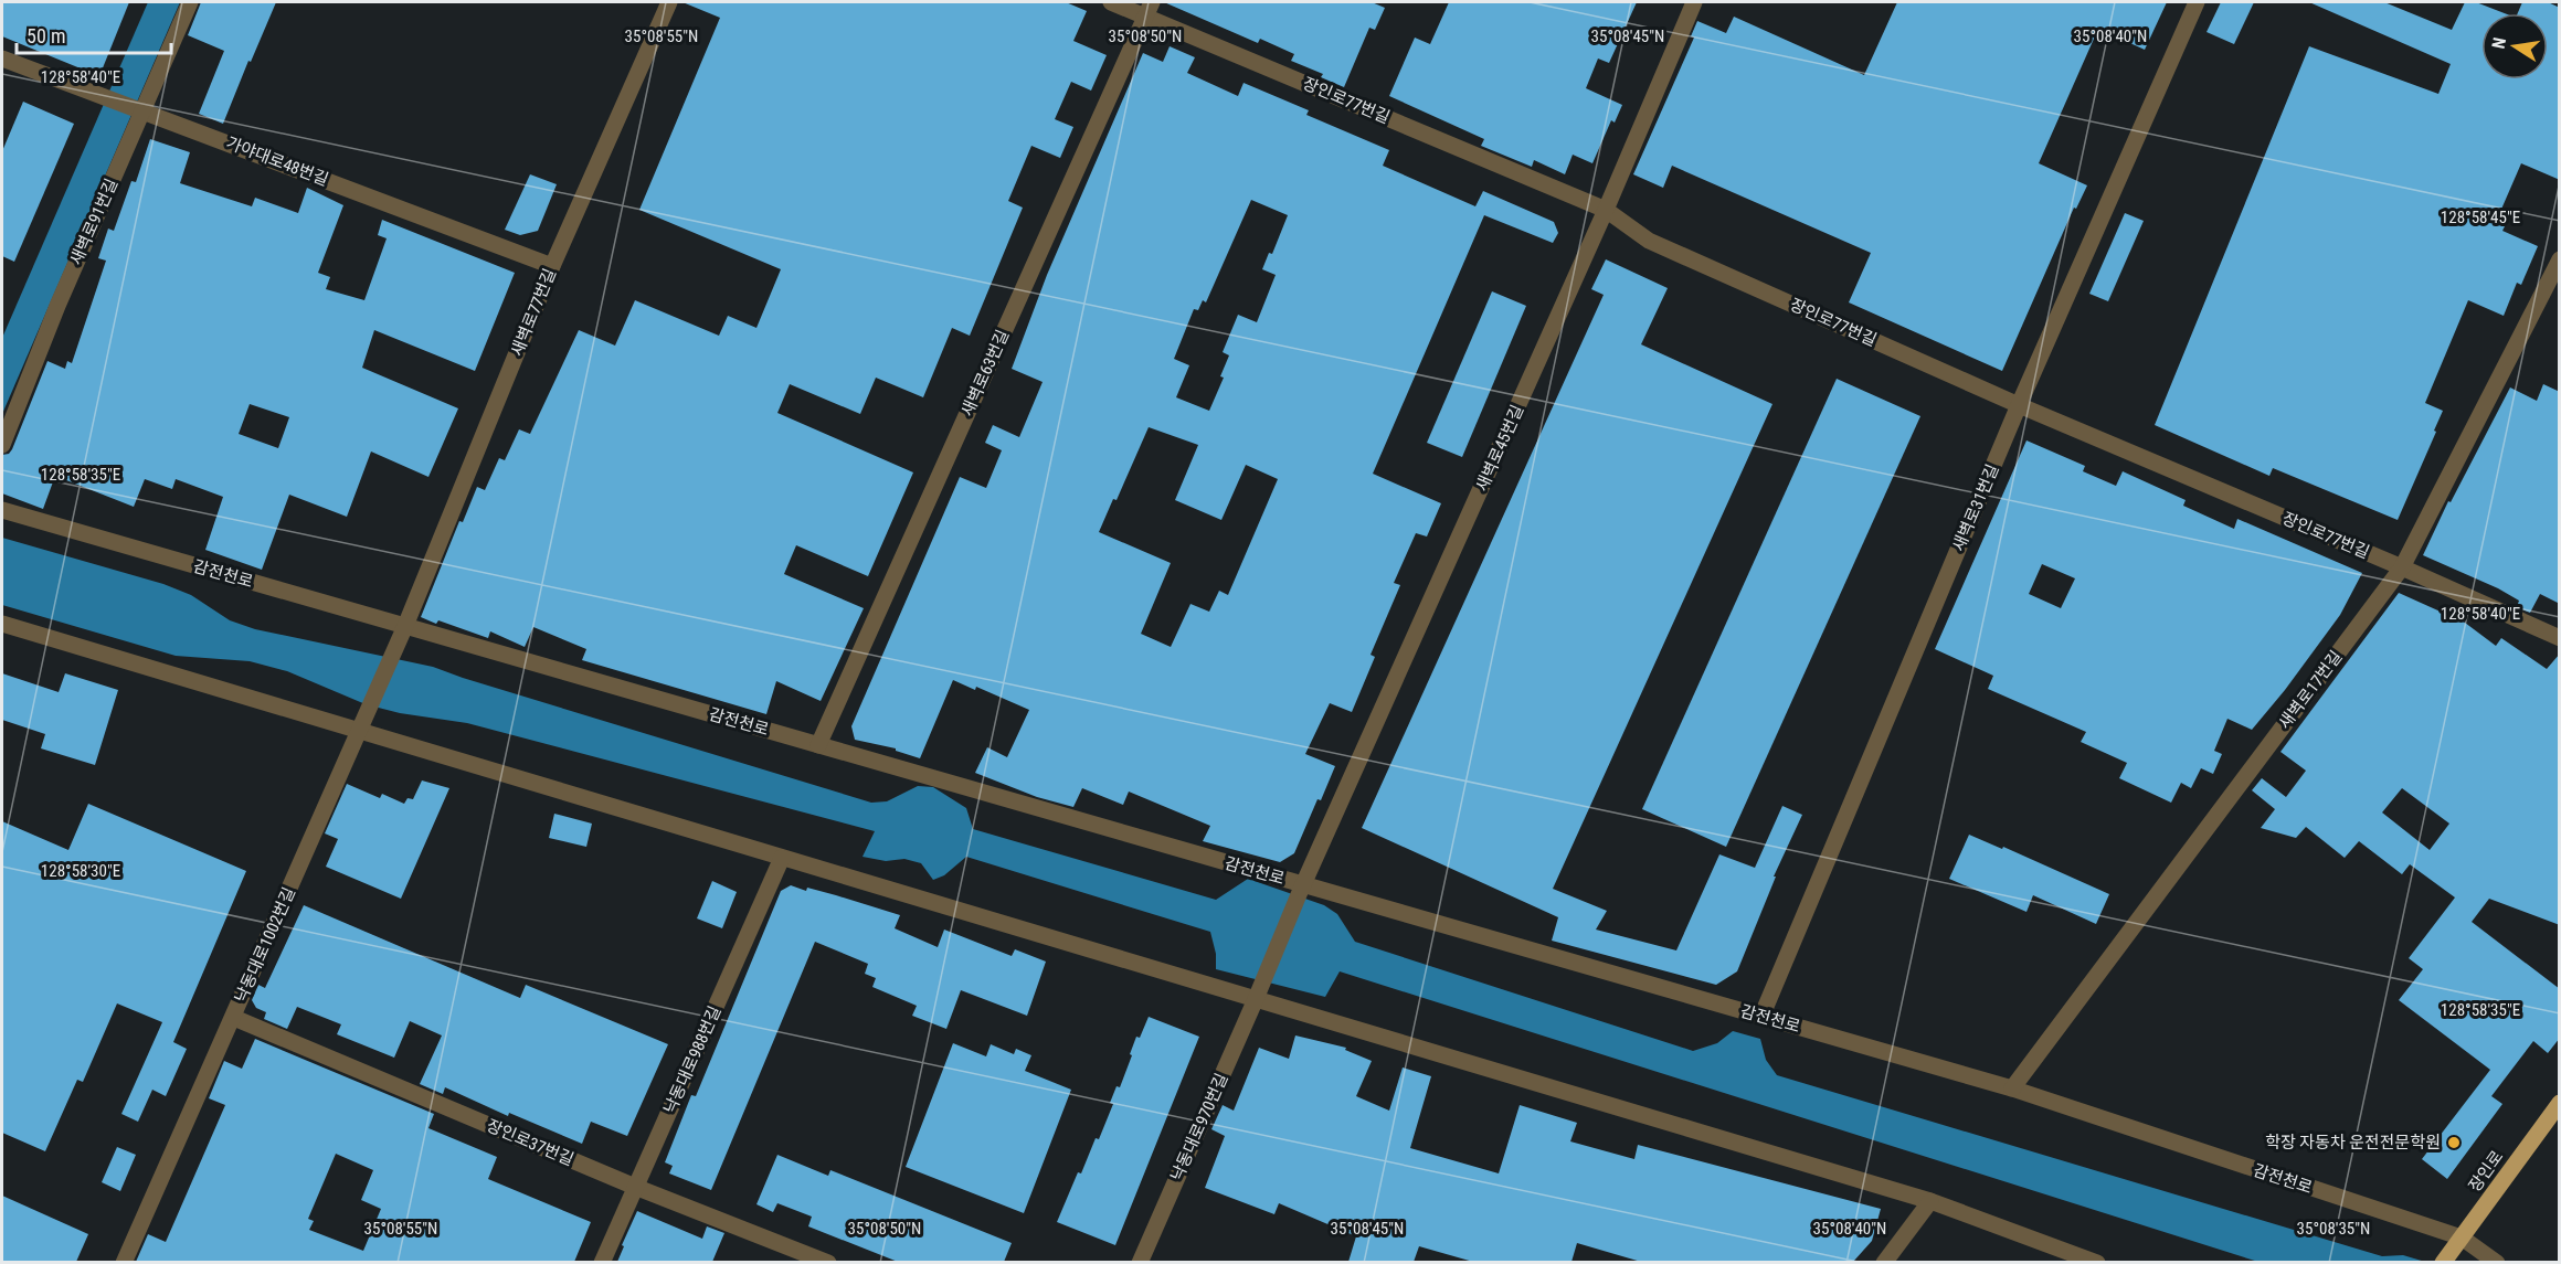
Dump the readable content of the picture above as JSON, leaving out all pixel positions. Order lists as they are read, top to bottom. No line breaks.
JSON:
{"streets":{"main road":["장인로"],"street":["장인로77번길","가야대로48번길","새벽로91번길","새벽로77번길","새벽로63번길","새벽로45번길","새벽로31번길","감전천로","새벽로17번길","낙동대로1002번길","낙동대로988번길","낙동대로970번길","장인로37번길"]},"crossings":[["장인로77번길","새벽로63번길"],["장인로77번길","새벽로45번길"],["장인로77번길","새벽로31번길"],["장인로77번길","새벽로17번길"],["가야대로48번길","새벽로91번길"],["가야대로48번길","새벽로77번길"],["새벽로77번길","감전천로"],["새벽로77번길","낙동대로1002번길"],["새벽로63번길","감전천로"],["새벽로45번길","감전천로"],["새벽로45번길","낙동대로970번길"],["새벽로31번길","감전천로"],["감전천로","새벽로17번길"],["감전천로","낙동대로1002번길"],["감전천로","장인로"],["낙동대로1002번길","장인로37번길"],["낙동대로988번길","장인로37번길"]],"places":["학장 자동차 운전전문학원"],"scale_bar":"50 m","north":"left","coordinates":["35°08'55\"N","35°08'50\"N","35°08'45\"N","35°08'40\"N","128°58'40\"E","128°58'45\"E","128°58'35\"E","128°58'30\"E","35°08'35\"N"]}
